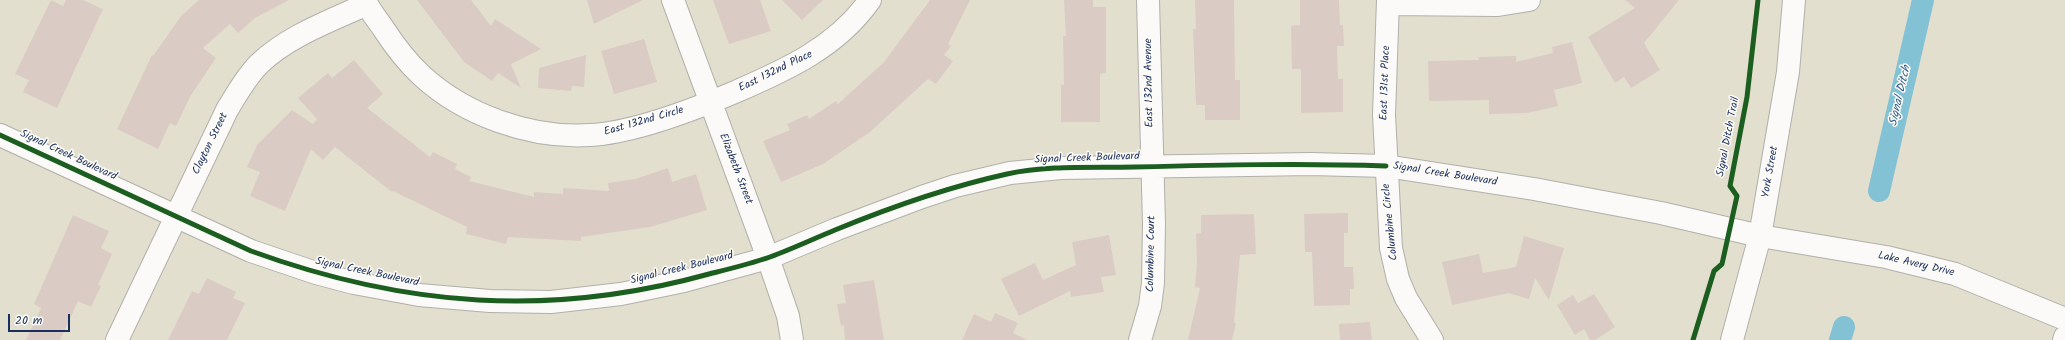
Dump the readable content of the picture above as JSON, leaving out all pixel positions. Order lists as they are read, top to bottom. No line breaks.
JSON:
{"streets":{"street":["East 132nd Place","East 132nd Avenue","East 131st Place","East 132nd Circle","Clayton Street","Signal Creek Boulevard","Elizabeth Street","York Street","Columbine Circle","Columbine Court","Lake Avery Drive"],"cycle path":["Signal Ditch Trail"]},"crossings":[["East 132nd Place","East 132nd Circle"],["East 132nd Place","Elizabeth Street"],["East 132nd Avenue","Signal Creek Boulevard"],["East 132nd Avenue","Columbine Court"],["East 131st Place","Signal Creek Boulevard"],["East 131st Place","Columbine Circle"],["East 132nd Circle","Clayton Street"],["East 132nd Circle","Elizabeth Street"],["Clayton Street","Signal Creek Boulevard"],["Signal Creek Boulevard","Elizabeth Street"],["Signal Creek Boulevard","York Street"],["Signal Creek Boulevard","Columbine Circle"],["Signal Creek Boulevard","Columbine Court"],["Signal Creek Boulevard","Lake Avery Drive"],["York Street","Lake Avery Drive"]],"water":["Signal Ditch"],"scale_bar":"20 m"}
